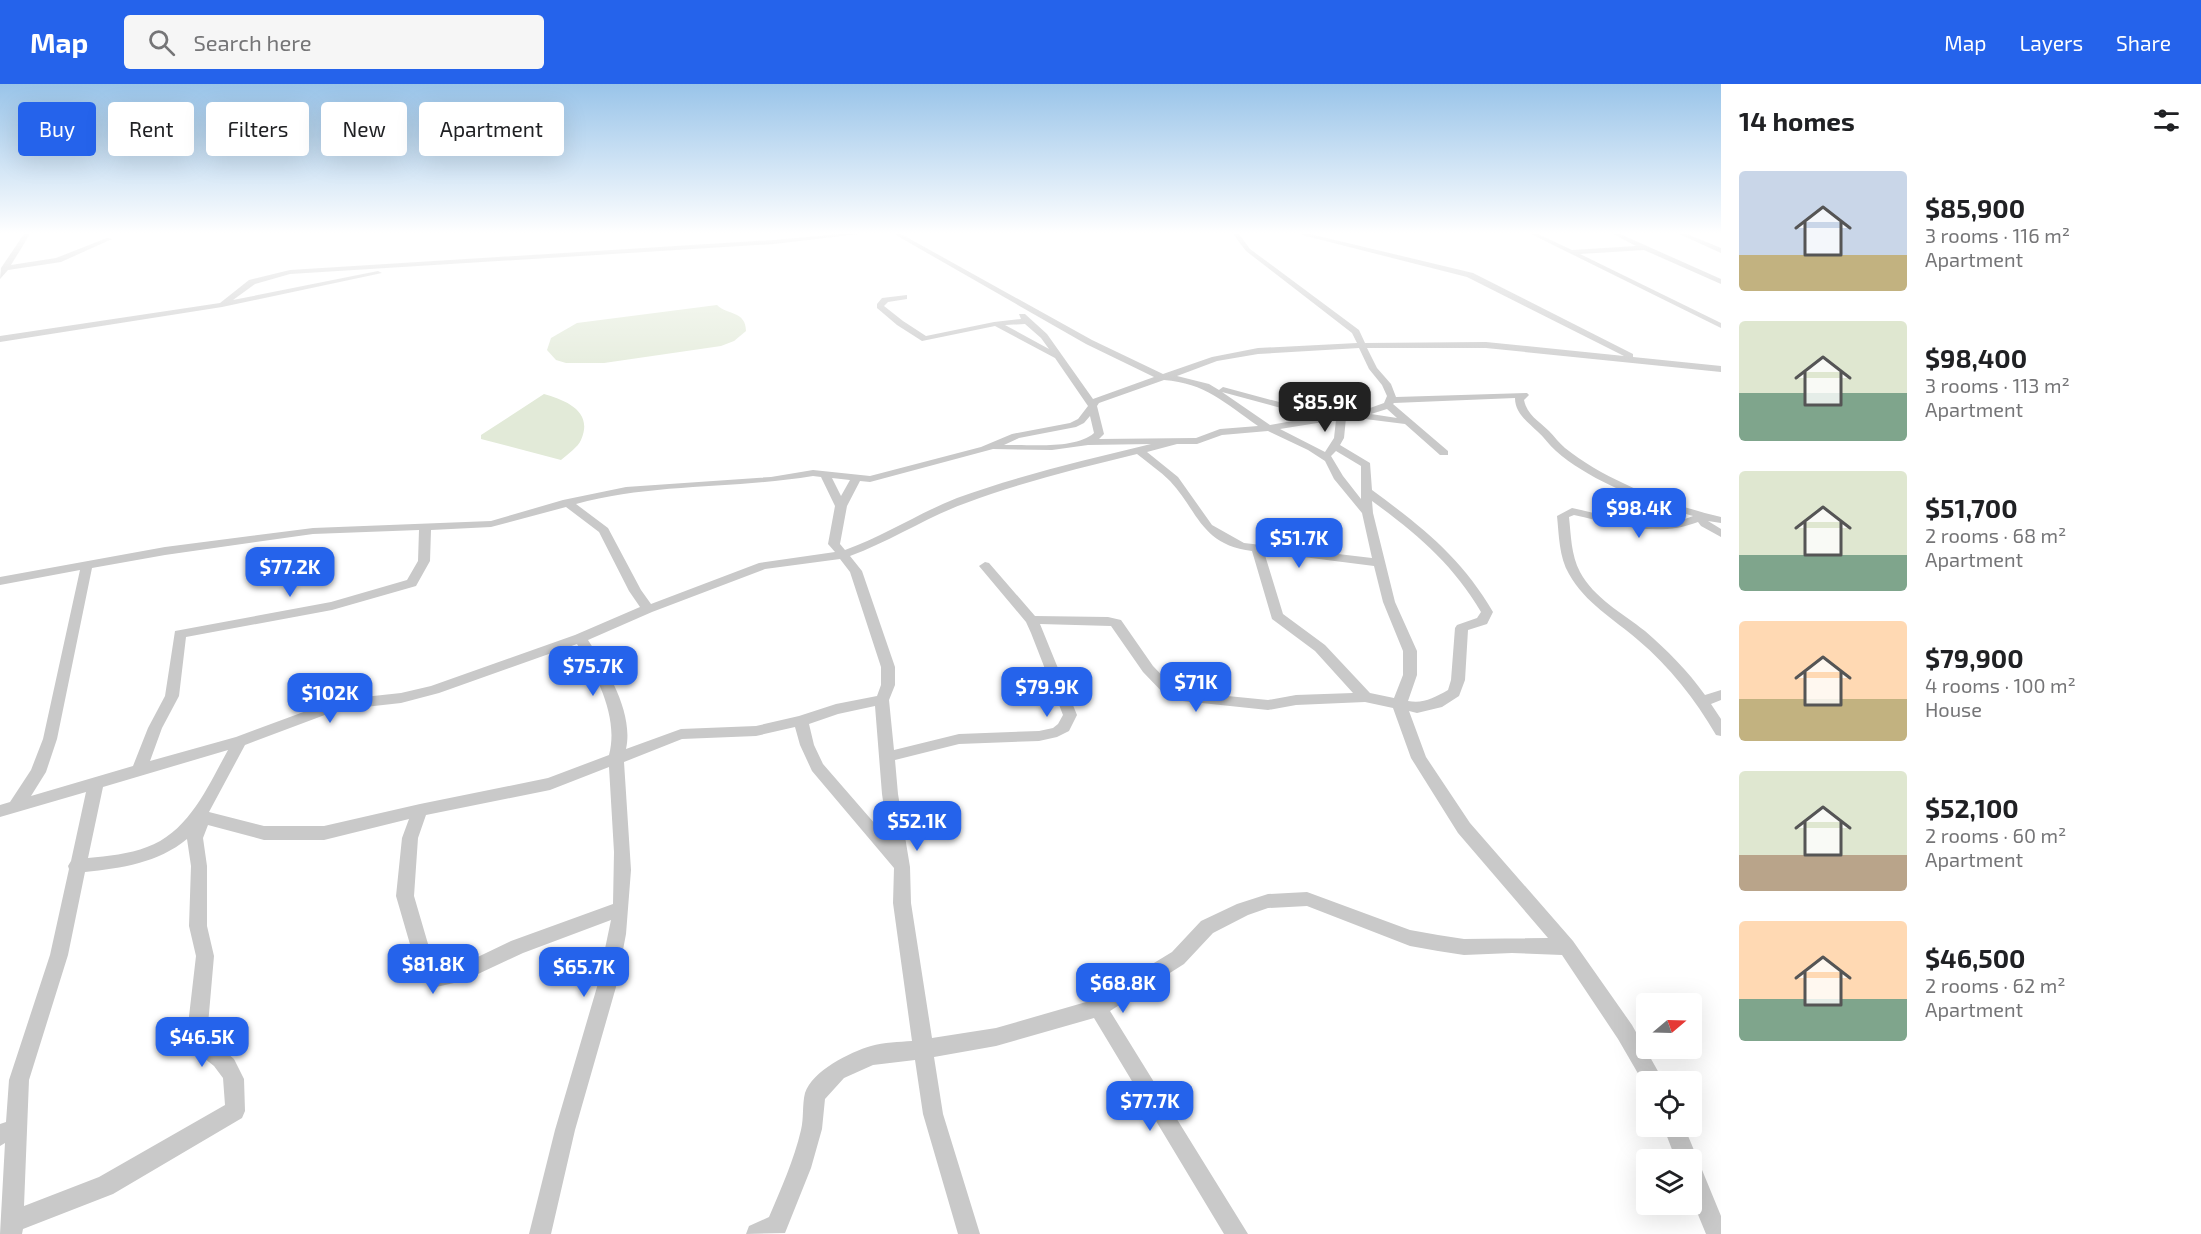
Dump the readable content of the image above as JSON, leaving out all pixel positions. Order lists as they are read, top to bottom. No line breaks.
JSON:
{"north":"right","page":{"header":"Map","search":"Search here","nav":["Map","Layers","Share"],"heading":"14 homes","chip":["Buy","Rent","Filters","New","Apartment"],"list":[{"name":"$85,900","note":"3 rooms · 116 m² · Apartment"},{"name":"$98,400","note":"3 rooms · 113 m² · Apartment"},{"name":"$51,700","note":"2 rooms · 68 m² · Apartment"},{"name":"$79,900","note":"4 rooms · 100 m² · House"},{"name":"$52,100","note":"2 rooms · 60 m² · Apartment"},{"name":"$46,500","note":"2 rooms · 62 m² · Apartment"}],"price":["$85.9K","$98.4K","$51.7K","$77.2K","$75.7K","$71K","$79.9K","$102K","$52.1K","$81.8K","$65.7K","$68.8K","$46.5K","$77.7K"]}}
